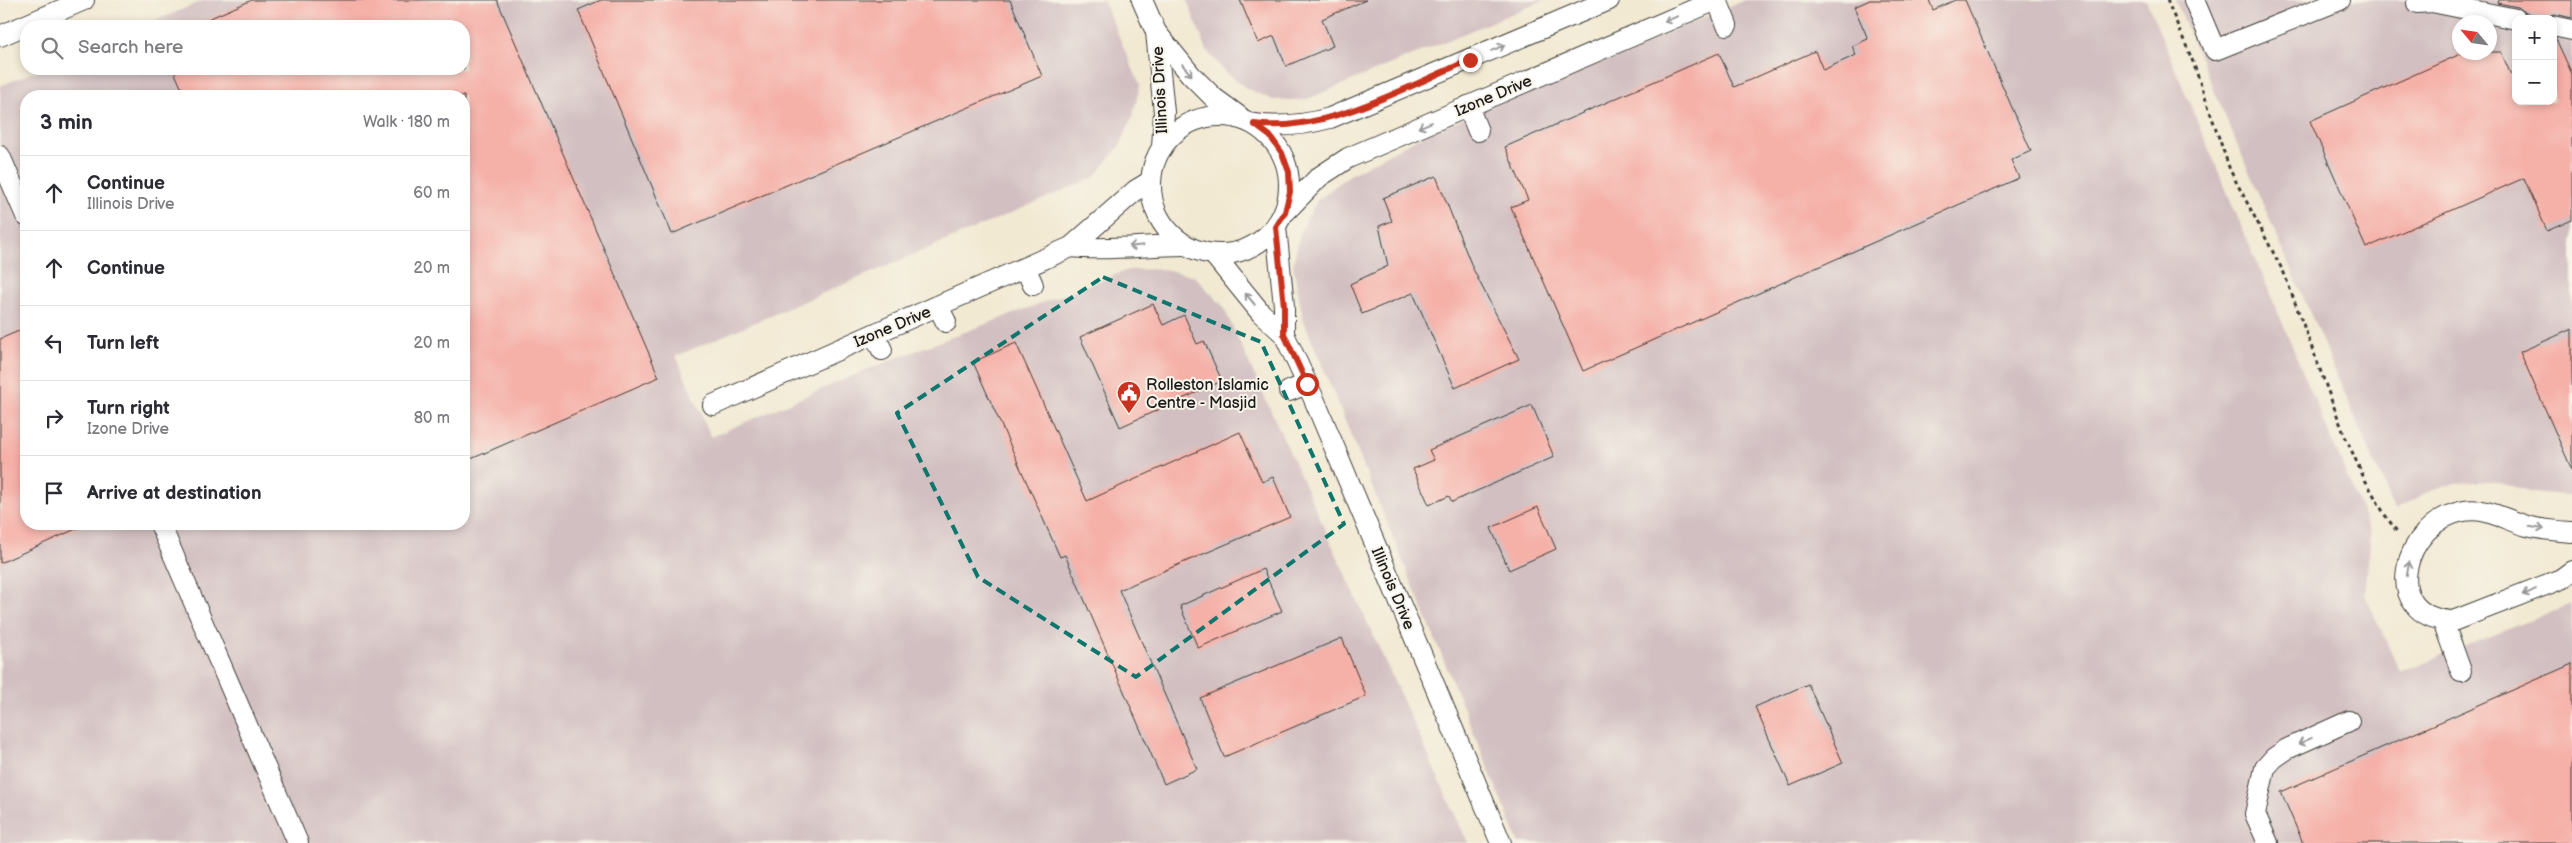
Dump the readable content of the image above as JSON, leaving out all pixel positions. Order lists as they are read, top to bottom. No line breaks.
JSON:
{"streets":{"street":["Illinois Drive","Izone Drive"]},"crossings":[["Illinois Drive","Izone Drive"]],"places":{"public building":["Rolleston Islamic Centre - Masjid"]},"north":"top left","page":{"map_buttons":["+","−"],"search":"Search here","heading":["3 min","Walk · 180 m"],"list":[["Continue","Illinois Drive","60 m"],["Continue","20 m"],["Turn left","20 m"],["Turn right","Izone Drive","80 m"],"Arrive at destination"]}}
